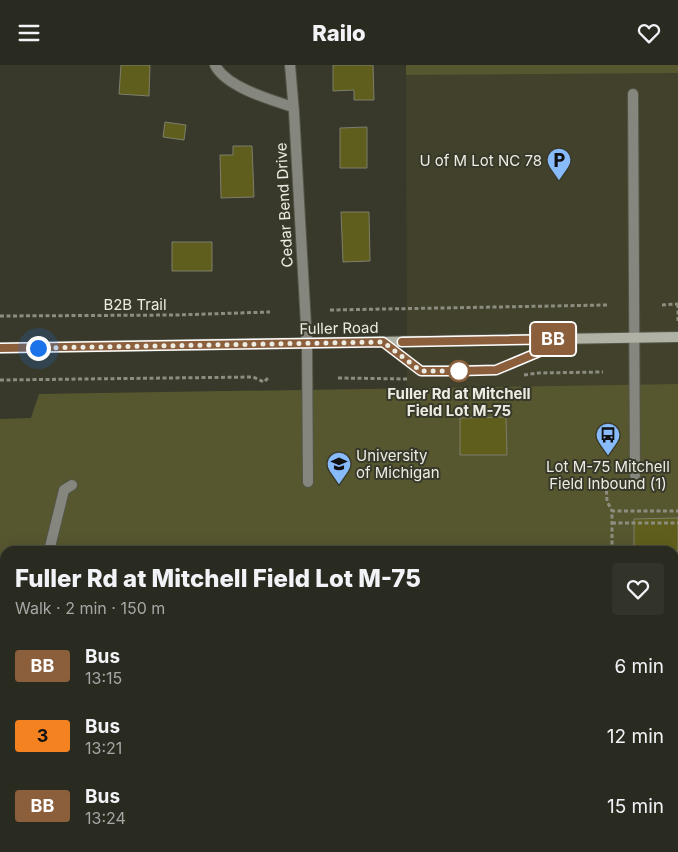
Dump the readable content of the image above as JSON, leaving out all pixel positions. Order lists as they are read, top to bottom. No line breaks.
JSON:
{"streets":{"main road":["Fuller Road"],"street":["Cedar Bend Drive"],"path":["B2B Trail"]},"crossings":[["Cedar Bend Drive","Fuller Road"]],"places":{"parking":["U of M Lot NC 78"],"other":["Fuller Rd at Mitchell Field Lot M-75"],"bus stop":["Lot M-75 Mitchell Field Inbound (1)"],"school or university":["University of Michigan"]},"lines":["bus line BB"],"page":{"header":"Railo","on_map":"BB","heading":["Fuller Rd at Mitchell Field Lot M-75","Walk · 2 min · 150 m"],"list":[{"mark":"BB","name":"Bus","note":"13:15","value":"6 min"},{"mark":"3","name":"Bus","note":"13:21","value":"12 min"},{"mark":"BB","name":"Bus","note":"13:24","value":"15 min"}]}}
